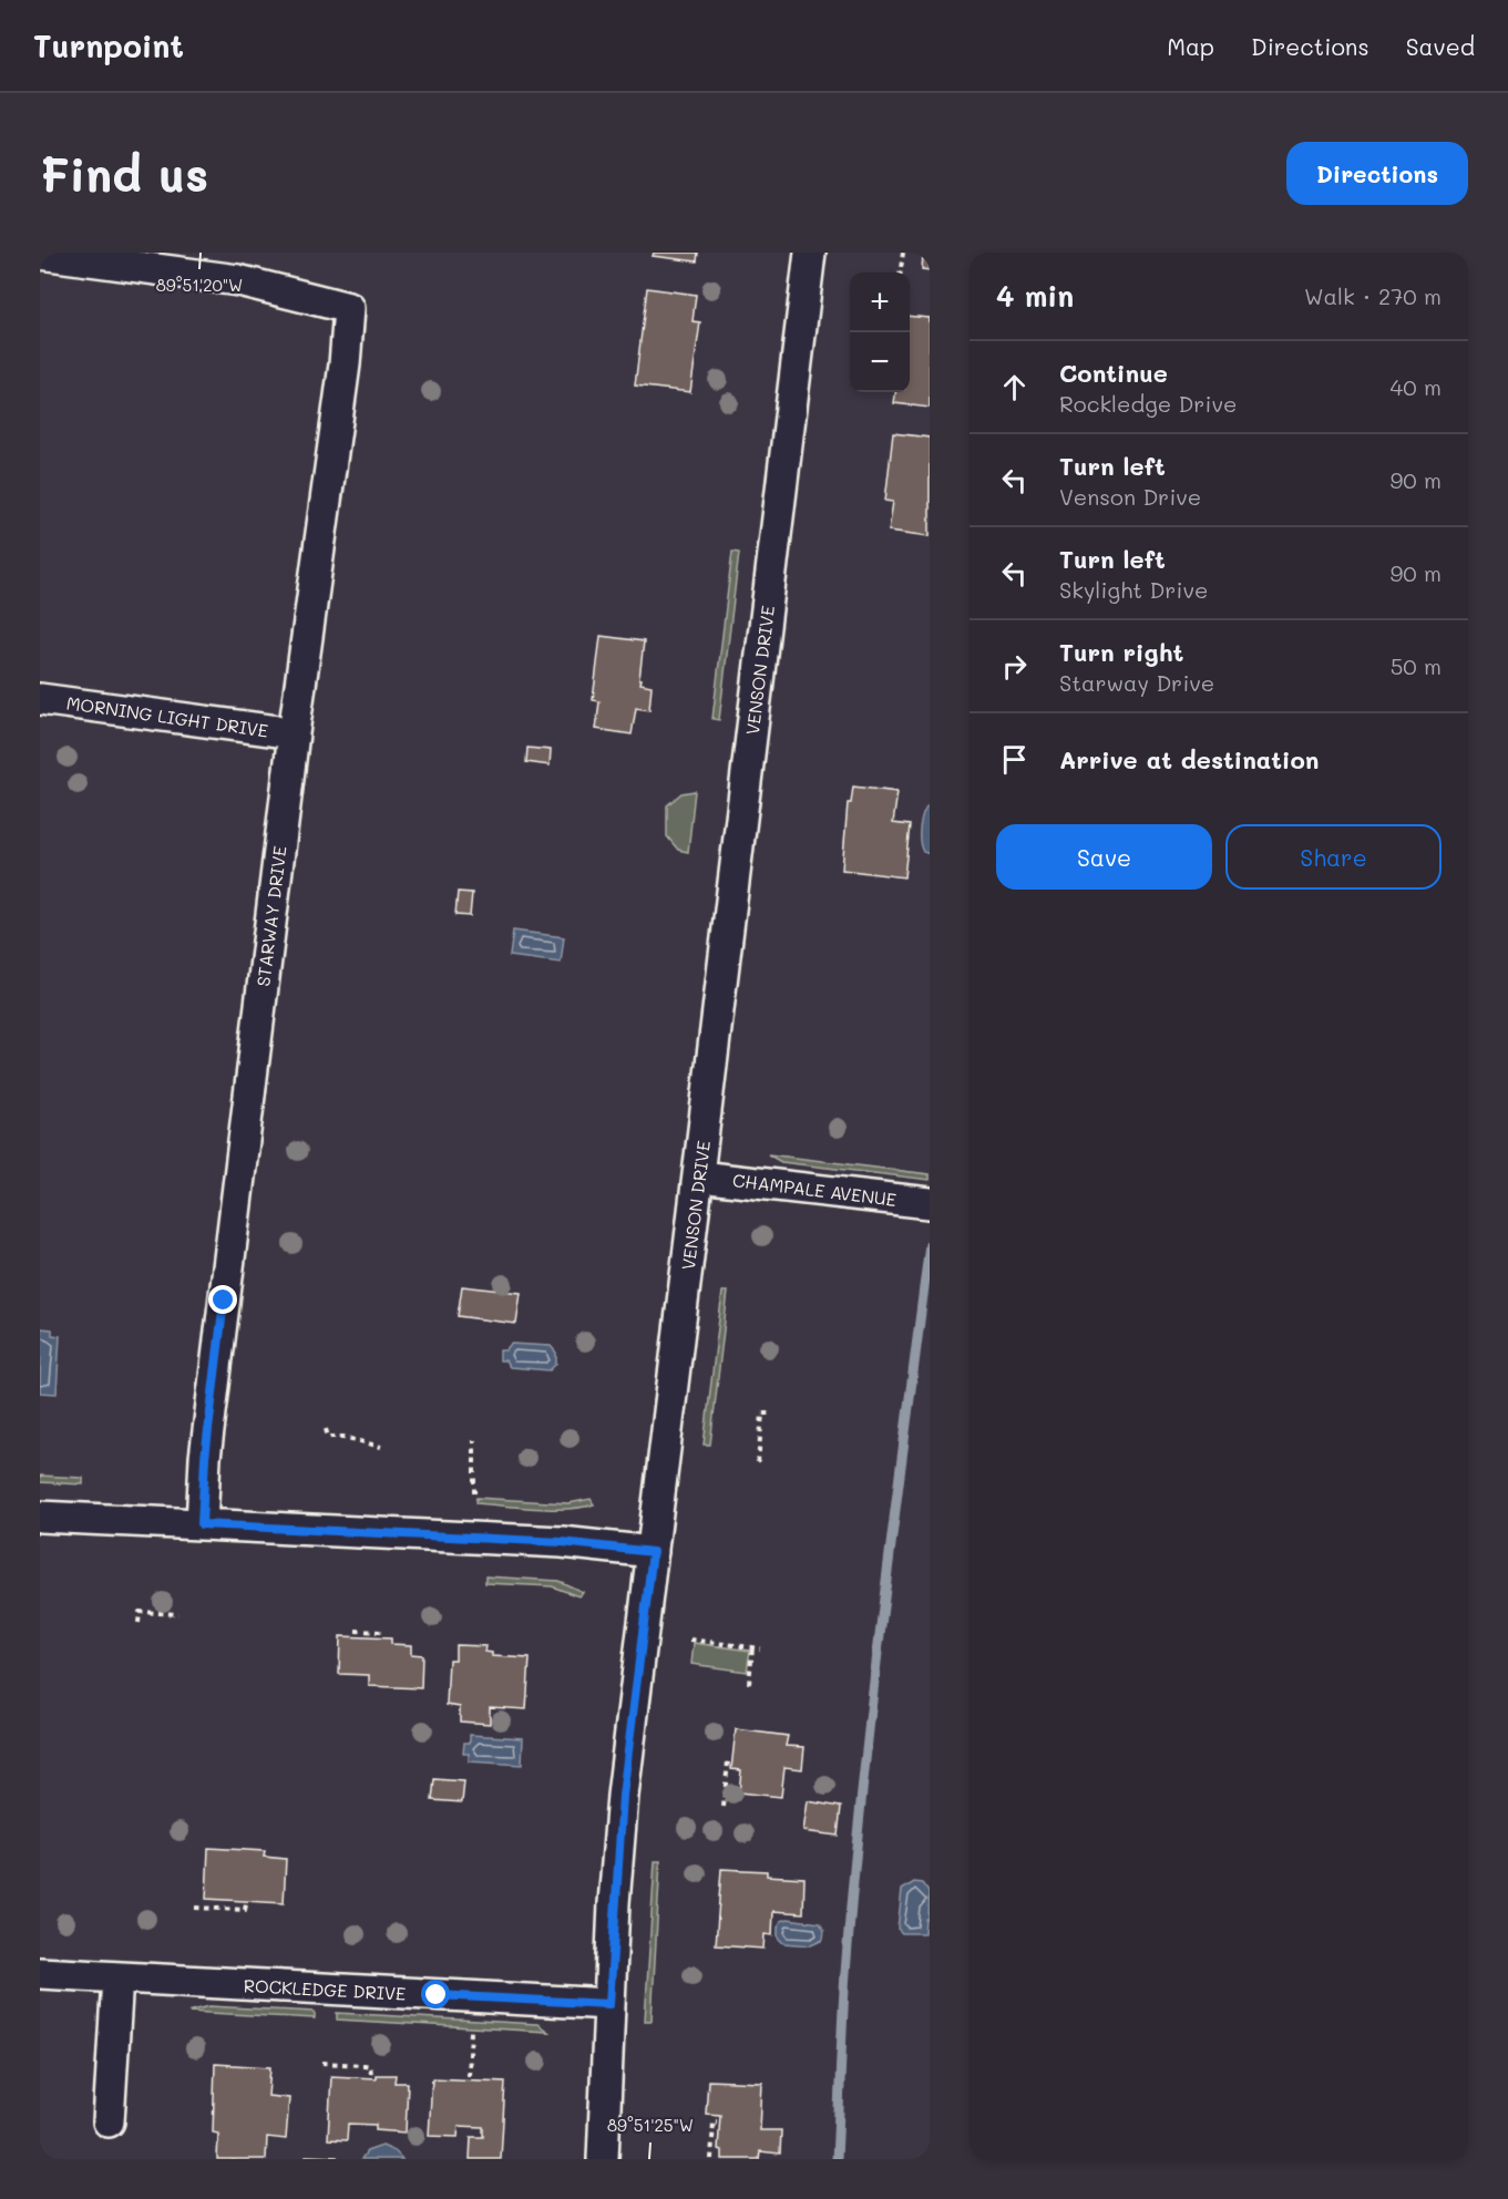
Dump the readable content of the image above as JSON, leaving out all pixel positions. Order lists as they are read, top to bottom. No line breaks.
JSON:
{"streets":{"street":["VENSON DRIVE","MORNING LIGHT DRIVE","STARWAY DRIVE","CHAMPALE AVENUE","ROCKLEDGE DRIVE"]},"crossings":[["VENSON DRIVE","CHAMPALE AVENUE"],["VENSON DRIVE","ROCKLEDGE DRIVE"],["MORNING LIGHT DRIVE","STARWAY DRIVE"]],"page":{"header":"Turnpoint","nav":["Map","Directions","Saved"],"buttons":["Directions",["Save","Share"]],"title":"Find us","heading":["4 min","Walk · 270 m"],"map_buttons":["+","−"],"list":[["Continue","Rockledge Drive","40 m"],["Turn left","Venson Drive","90 m"],["Turn left","Skylight Drive","90 m"],["Turn right","Starway Drive","50 m"],"Arrive at destination"]},"coordinates":["89°51'20\"W","89°51'25\"W"]}
